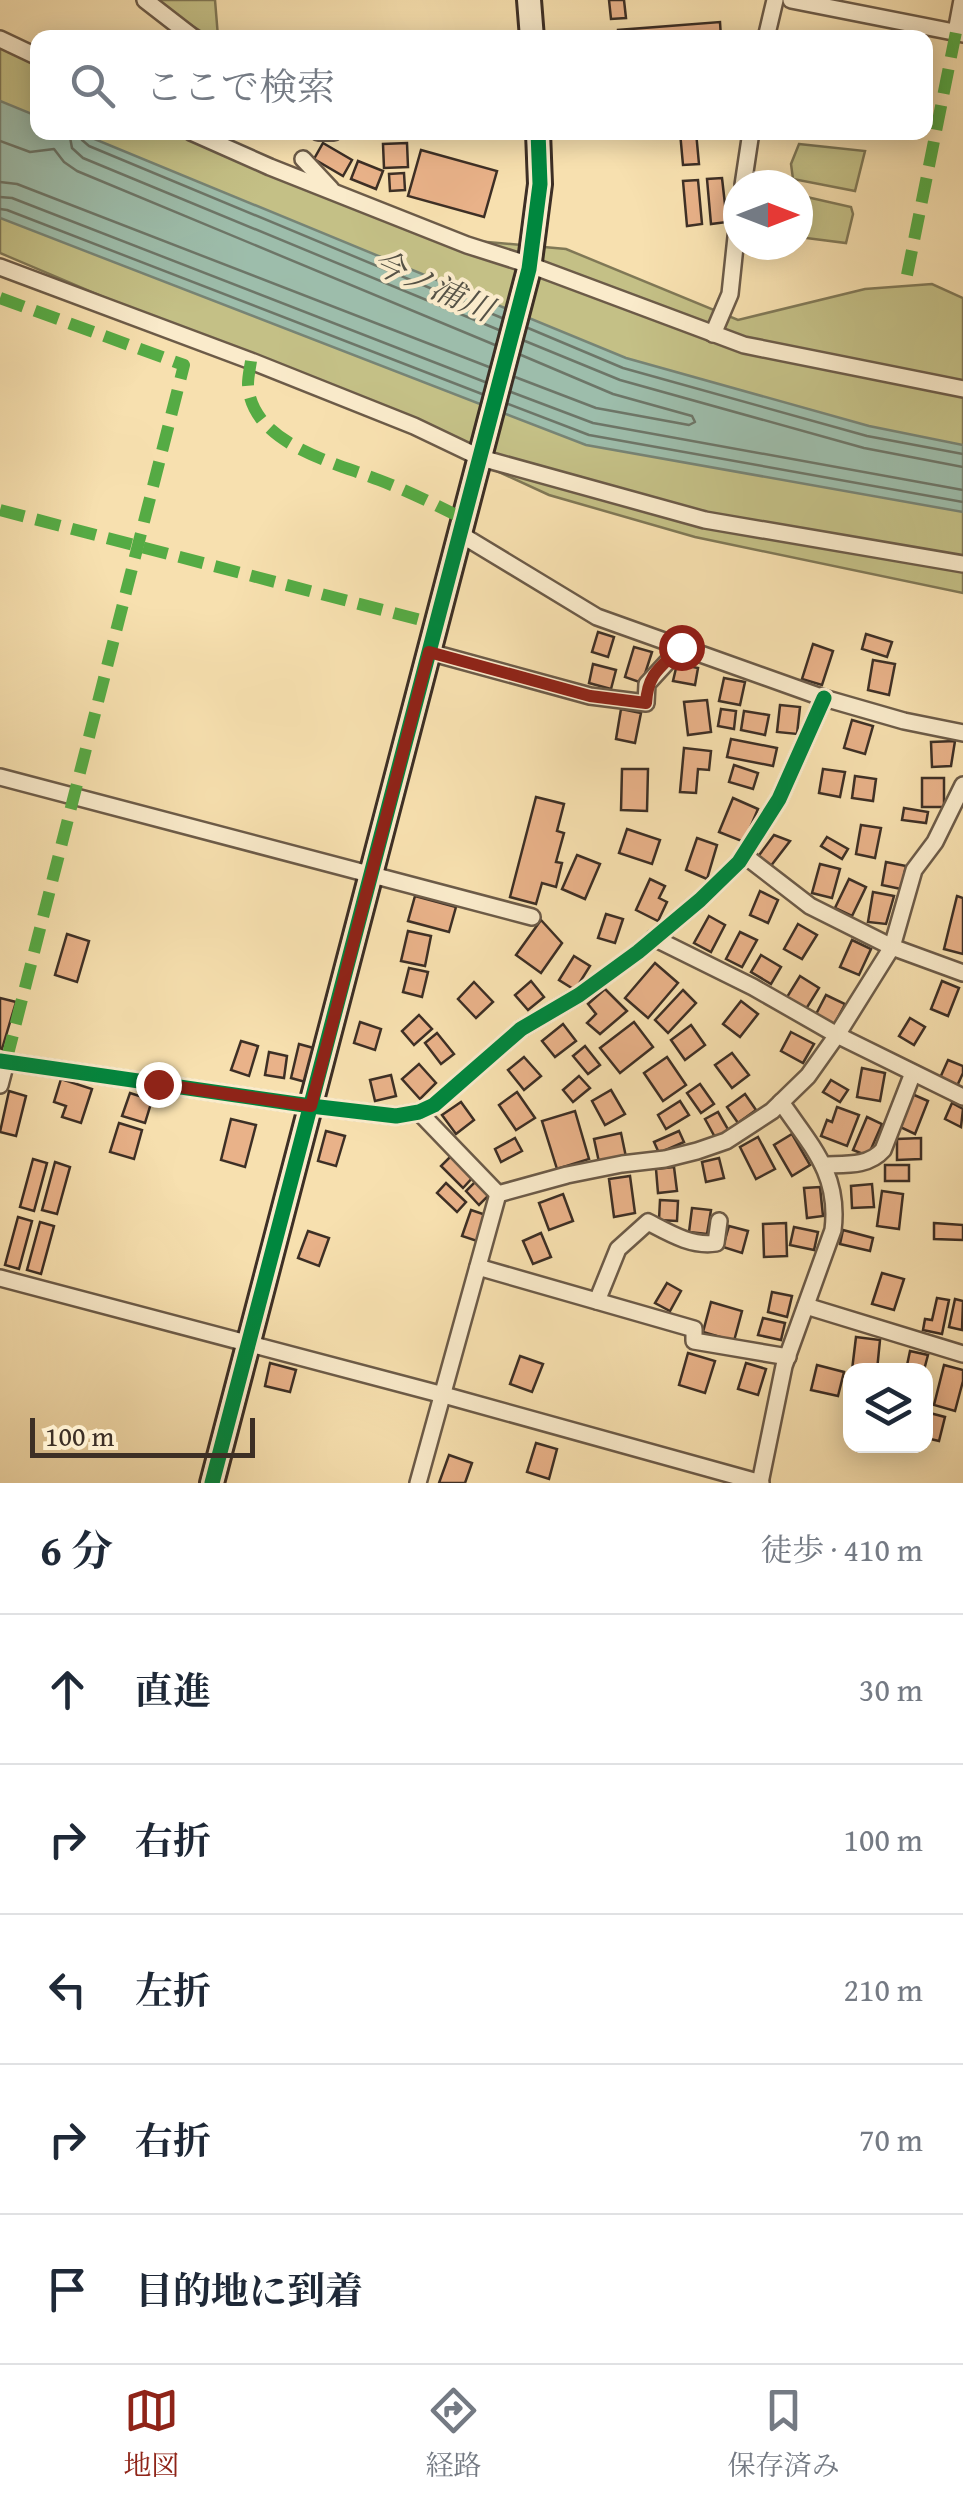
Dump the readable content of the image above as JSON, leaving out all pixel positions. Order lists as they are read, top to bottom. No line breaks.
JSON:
{"water":["今ノ浦川"],"scale_bar":"100 m","north":"right","page":{"search":"ここで検索","scale":"100 m","heading":["6 分","徒歩 · 410 m"],"list":[["直進","30 m"],["右折","100 m"],["左折","210 m"],["右折","70 m"],"目的地に到着"],"nav":["地図","経路","保存済み"]}}
